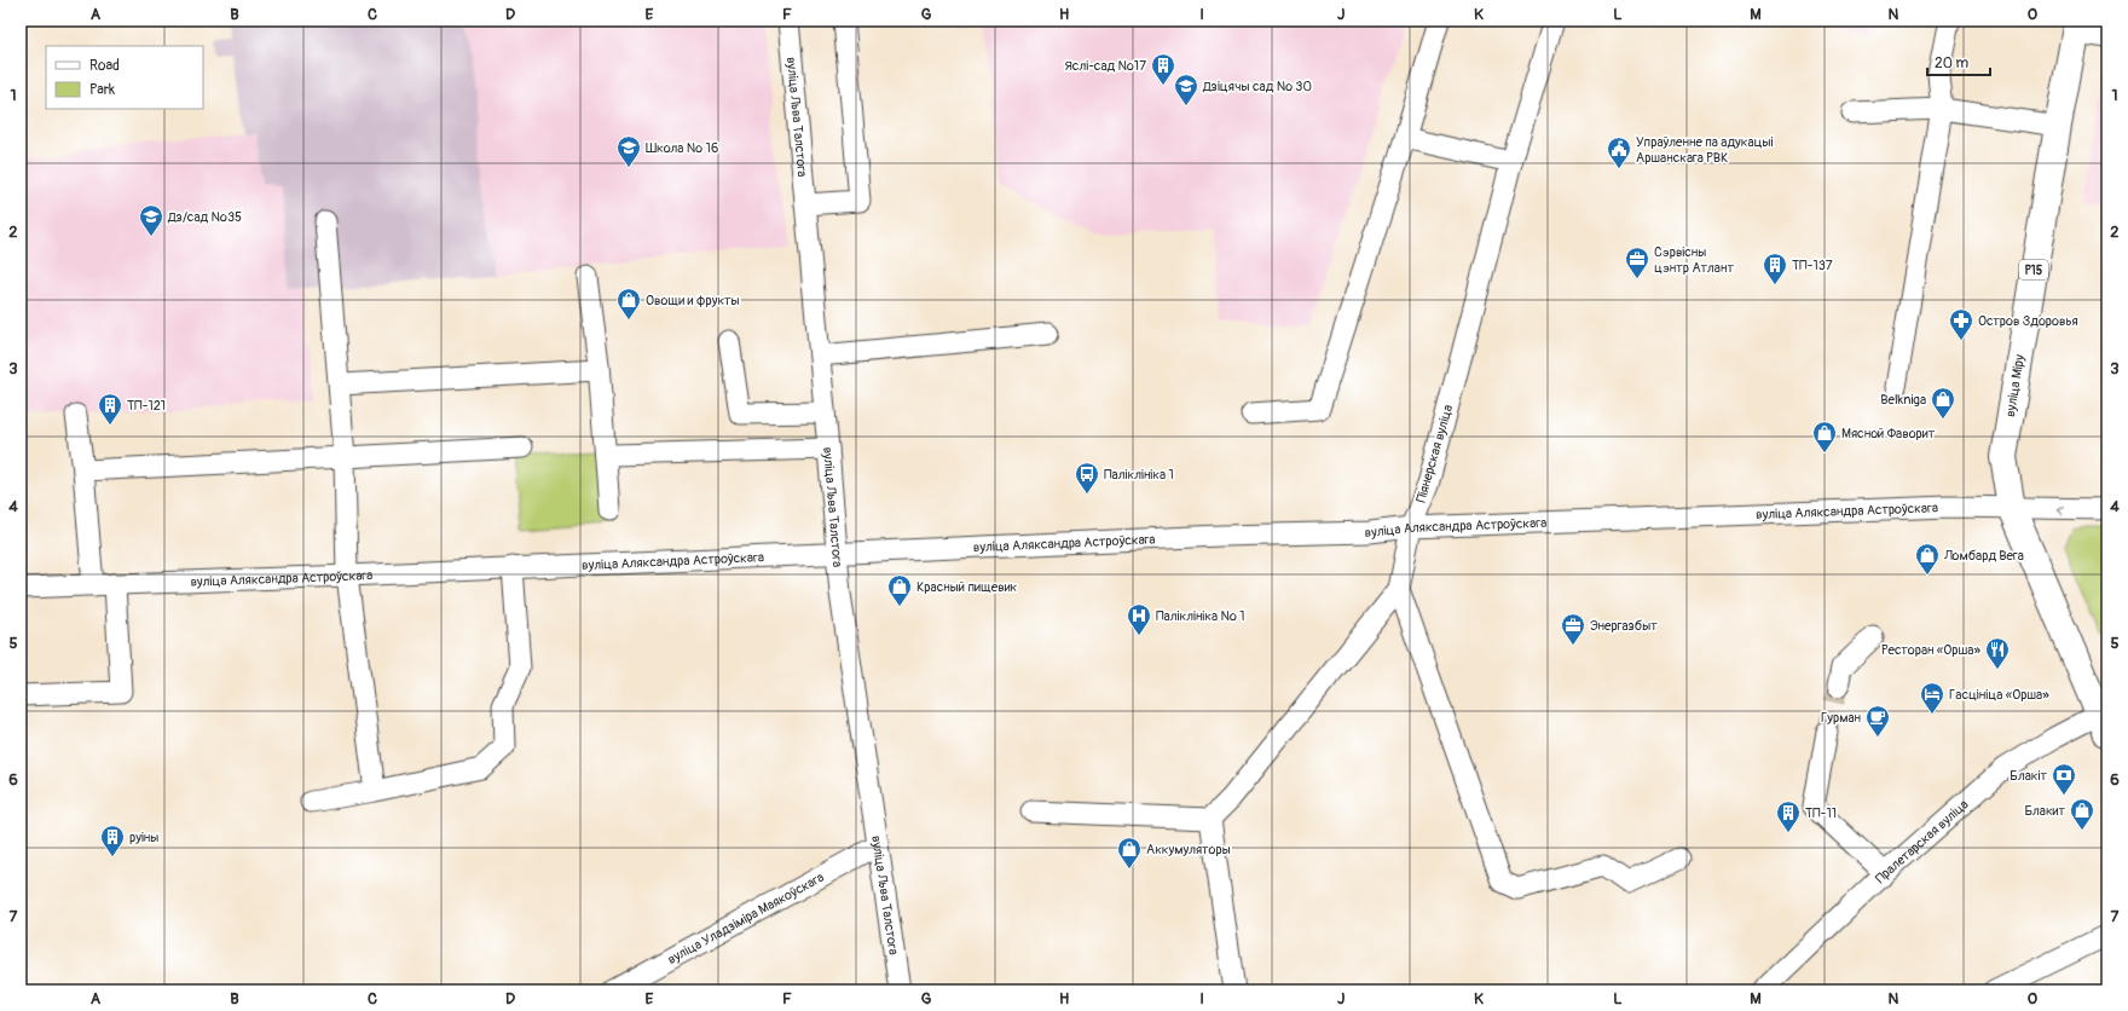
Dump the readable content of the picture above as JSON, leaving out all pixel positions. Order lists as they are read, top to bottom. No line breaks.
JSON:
{"streets":{"main road":["Р15","вуліца Міру"],"street":["вуліца Льва Талстога","Піянерская вуліца","вуліца Аляксандра Астроўскага","Пралетарская вуліца","вуліца Уладзіміра Маякоўскага"]},"crossings":[["вуліца Льва Талстога","вуліца Аляксандра Астроўскага"],["вуліца Льва Талстога","вуліца Уладзіміра Маякоўскага"],["вуліца Міру","вуліца Аляксандра Астроўскага"],["вуліца Міру","Пралетарская вуліца"],["Піянерская вуліца","вуліца Аляксандра Астроўскага"]],"places":{"building":["Яслі-сад №17","ТП-137","ТП-121","ТП-11","руіны"],"school or university":["Дзіцячы сад № 30","Школа № 16","Дз/сад №35"],"public building":["Упраўленне па адукацыі Аршанскага РВК"],"office":["Сэрвісны цэнтр Атлант","Энергазбыт"],"shop":["Овощи и фрукты","Belkniga","Мясной Фаворит","Ломбард Вега","Красный пищевик","Блакит","Аккумуляторы"],"pharmacy":["Остров Здоровья"],"bus stop":["Паліклініка 1"],"hospital":["Паліклініка № 1"],"restaurant":["Ресторан «Орша»"],"hotel":["Гасцініца «Орша»"],"cafe":["Гурман"],"bank":["Блакіт"]},"legend":["Road","Park"],"scale_bar":"20 m","grid":{"columns":["A","B","C","D","E","F","G","H","I","J","K","L","M","N","O"],"rows":["1","2","3","4","5","6","7"]}}
